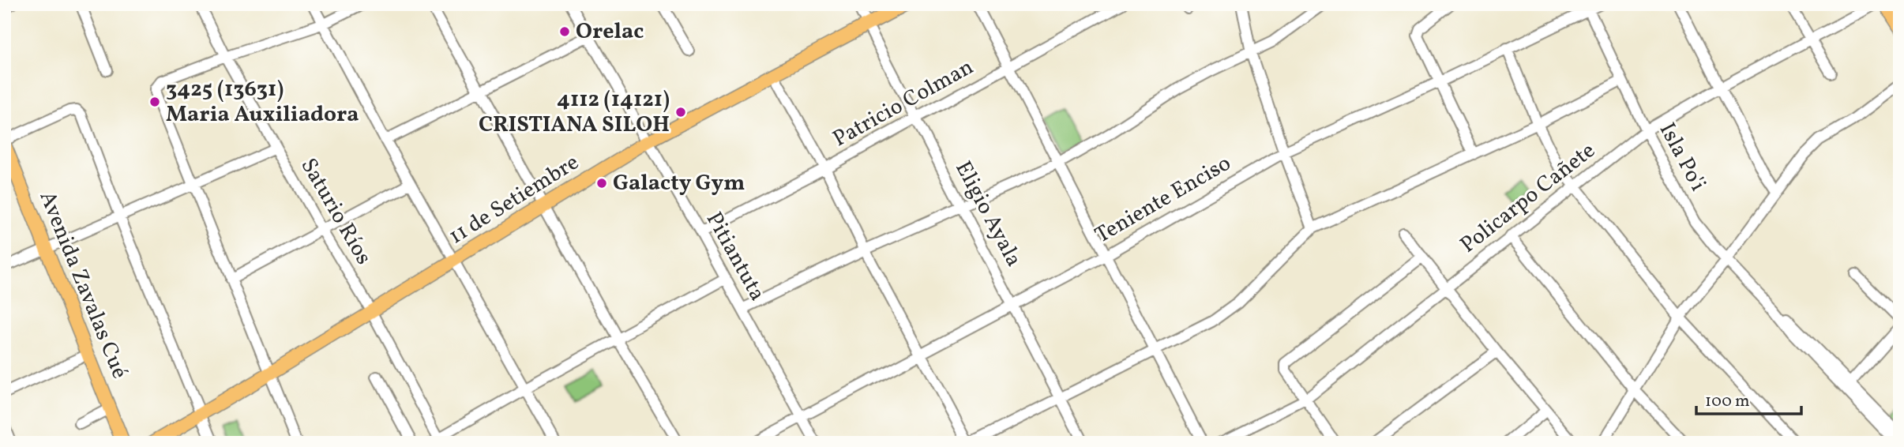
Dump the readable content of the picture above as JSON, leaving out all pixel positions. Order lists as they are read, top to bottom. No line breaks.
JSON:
{"streets":{"main road":["11 de Setiembre","Avenida Zavalas Cué"],"street":["Patricio Colman","Isla Po'i","Policarpo Cañete","Teniente Enciso","Saturio Ríos","Eligio Ayala","Pitiantuta"]},"crossings":[["Patricio Colman","Eligio Ayala"],["Patricio Colman","Pitiantuta"],["Isla Po'i","Policarpo Cañete"],["Isla Po'i","Teniente Enciso"],["11 de Setiembre","Saturio Ríos"],["11 de Setiembre","Eligio Ayala"],["11 de Setiembre","Pitiantuta"],["Teniente Enciso","Eligio Ayala"],["Teniente Enciso","Pitiantuta"]],"places":["Orelac","3425 (13631) Maria Auxiliadora","4112 (14121) CRISTIANA SILOH","Galacty Gym"],"scale_bar":"100 m"}
